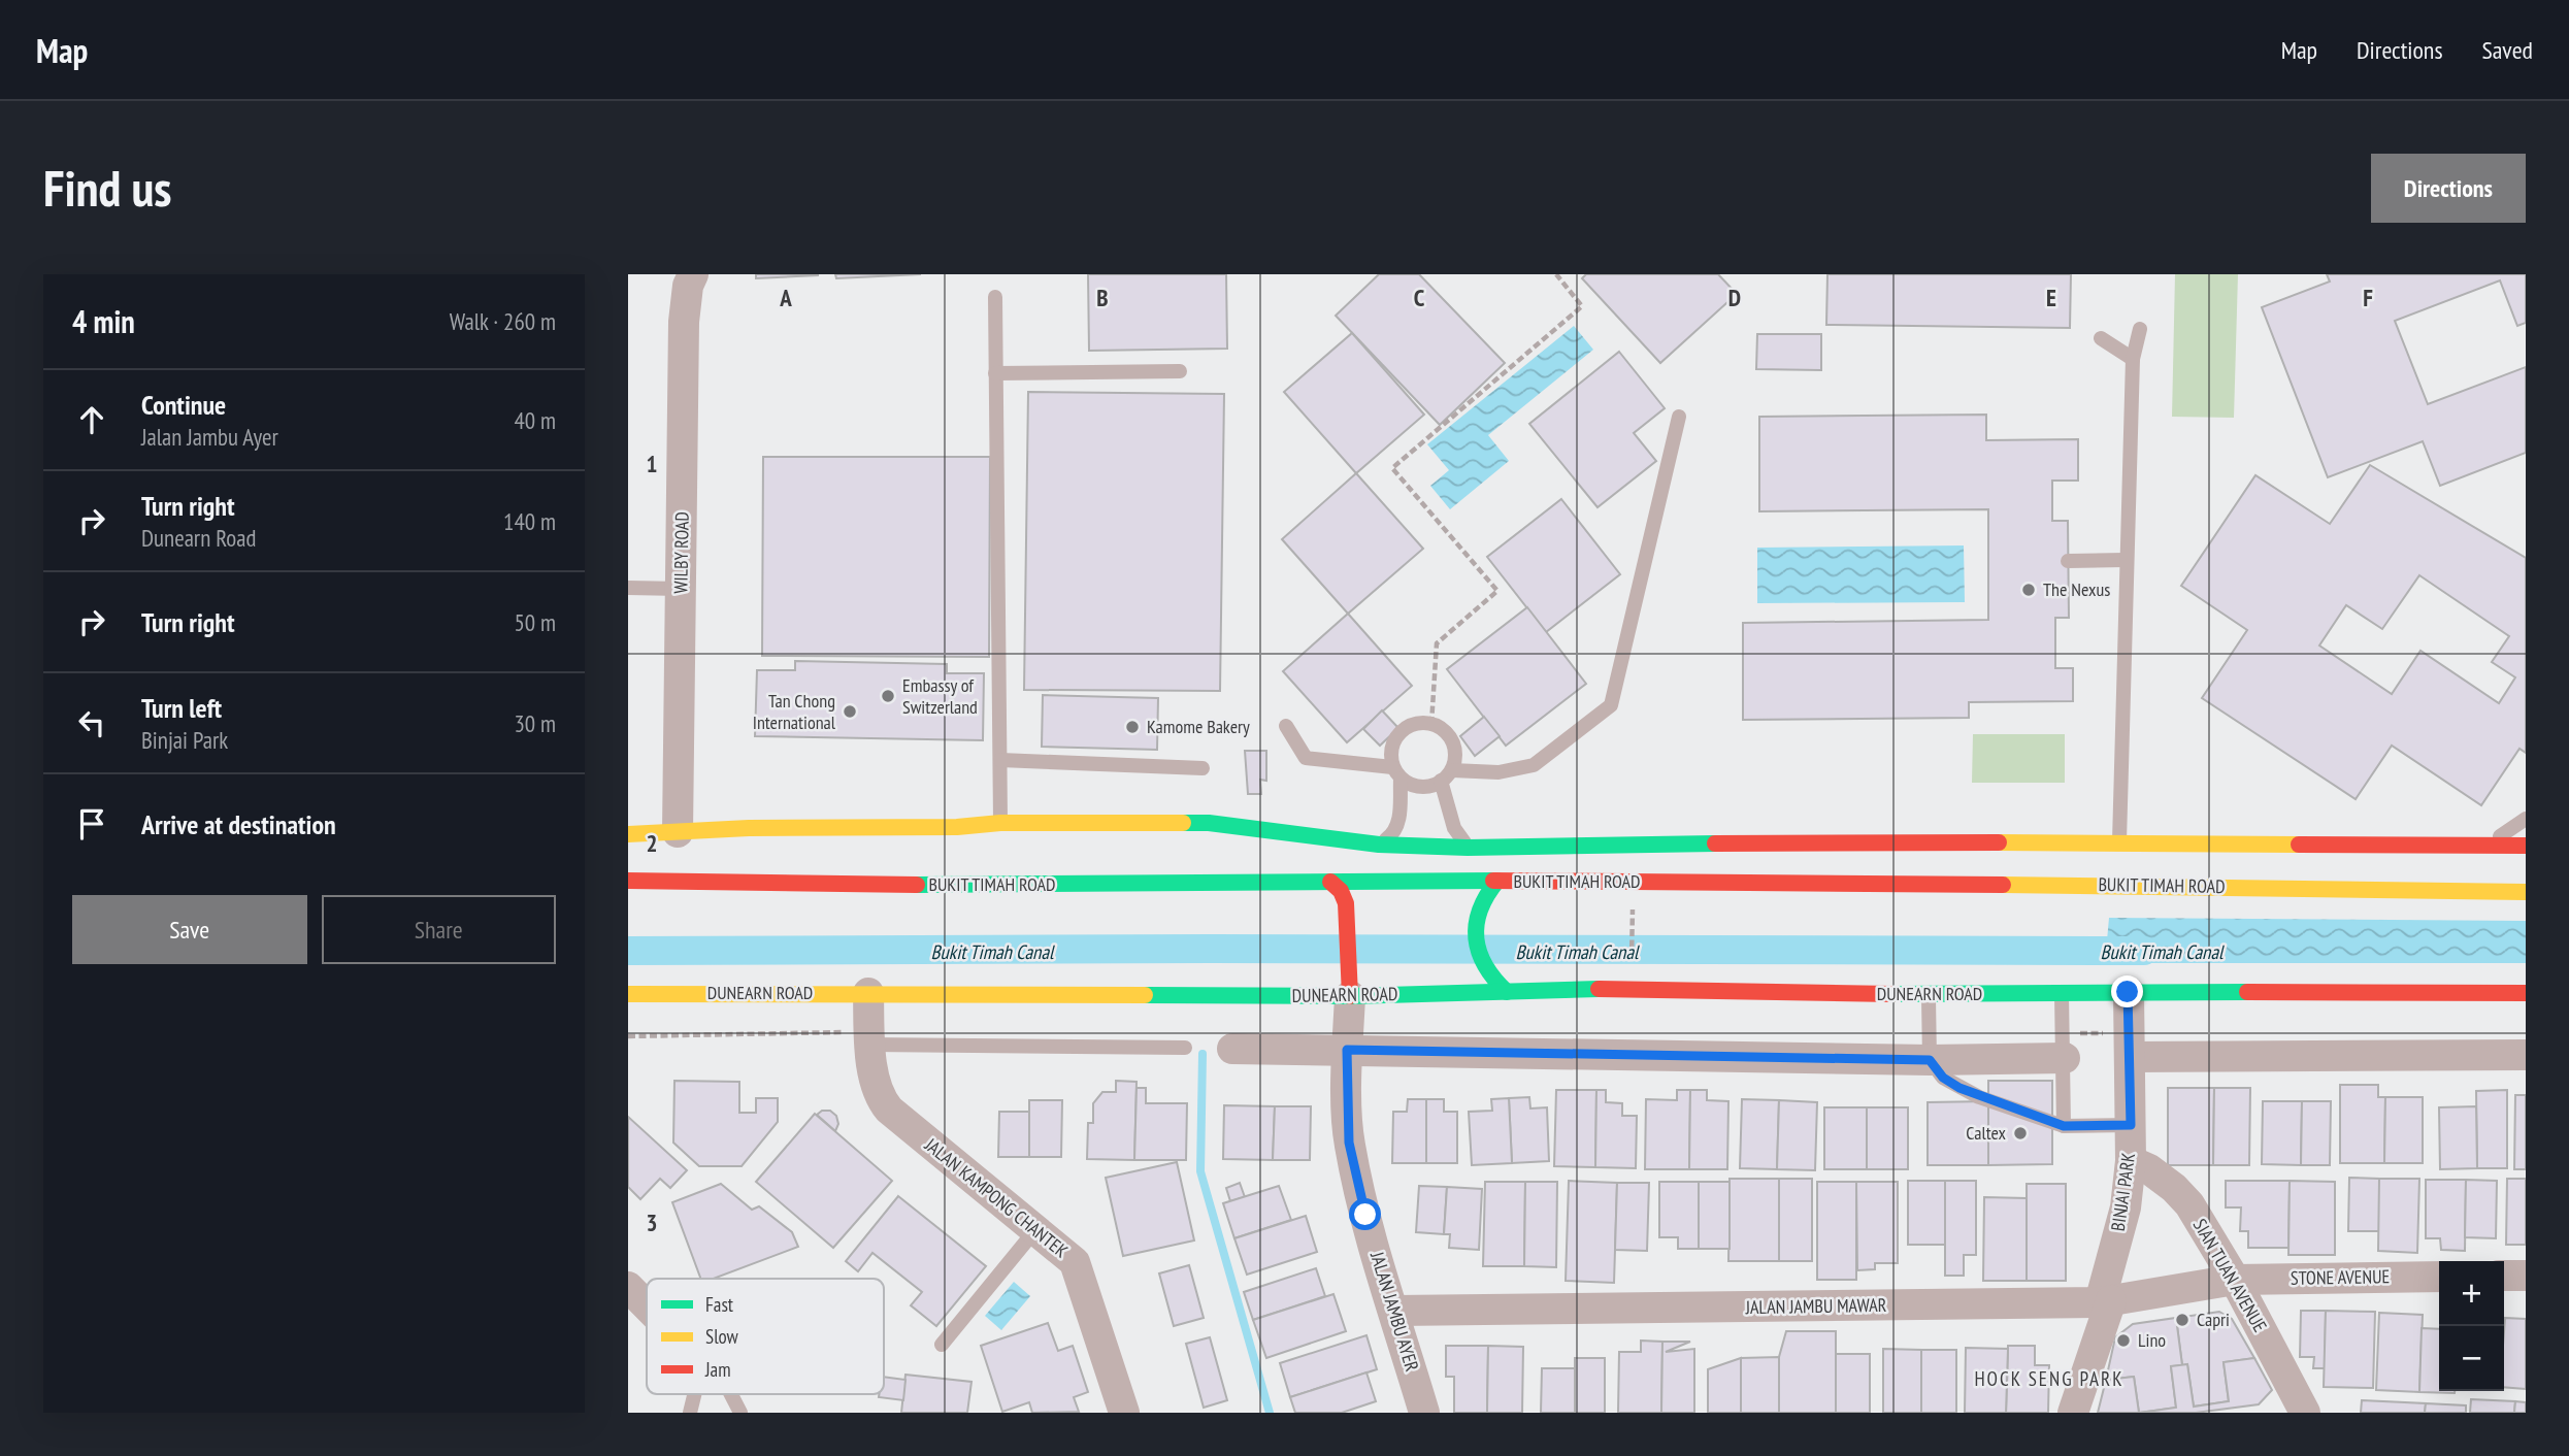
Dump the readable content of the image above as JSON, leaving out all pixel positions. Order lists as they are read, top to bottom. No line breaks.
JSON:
{"streets":{"highway":["BUKIT TIMAH ROAD","DUNEARN ROAD"],"street":["WILBY ROAD","BINJAI PARK","JALAN KAMPONG CHANTEK","SIAN TUAN AVENUE","STONE AVENUE","JALAN JAMBU MAWAR","JALAN JAMBU AYER"]},"crossings":[["DUNEARN ROAD","BINJAI PARK"],["DUNEARN ROAD","JALAN KAMPONG CHANTEK"],["DUNEARN ROAD","JALAN JAMBU AYER"],["BINJAI PARK","SIAN TUAN AVENUE"],["BINJAI PARK","JALAN JAMBU MAWAR"],["SIAN TUAN AVENUE","STONE AVENUE"],["SIAN TUAN AVENUE","JALAN JAMBU MAWAR"],["STONE AVENUE","JALAN JAMBU MAWAR"],["JALAN JAMBU MAWAR","JALAN JAMBU AYER"]],"districts":["HOCK SENG PARK"],"water":["Bukit Timah Canal"],"places":["The Nexus","Embassy of Switzerland","Tan Chong International","Kamome Bakery","Caltex","Capri","Lino"],"legend":["Fast","Slow","Jam"],"page":{"header":"Map","nav":["Map","Directions","Saved"],"buttons":["Directions",["Save","Share"]],"title":"Find us","heading":["4 min","Walk · 260 m"],"list":[["Continue","Jalan Jambu Ayer","40 m"],["Turn right","Dunearn Road","140 m"],["Turn right","50 m"],["Turn left","Binjai Park","30 m"],"Arrive at destination"],"map_buttons":["+","−"]},"grid":{"columns":["A","B","C","D","E","F"],"rows":["1","2","3"]}}
